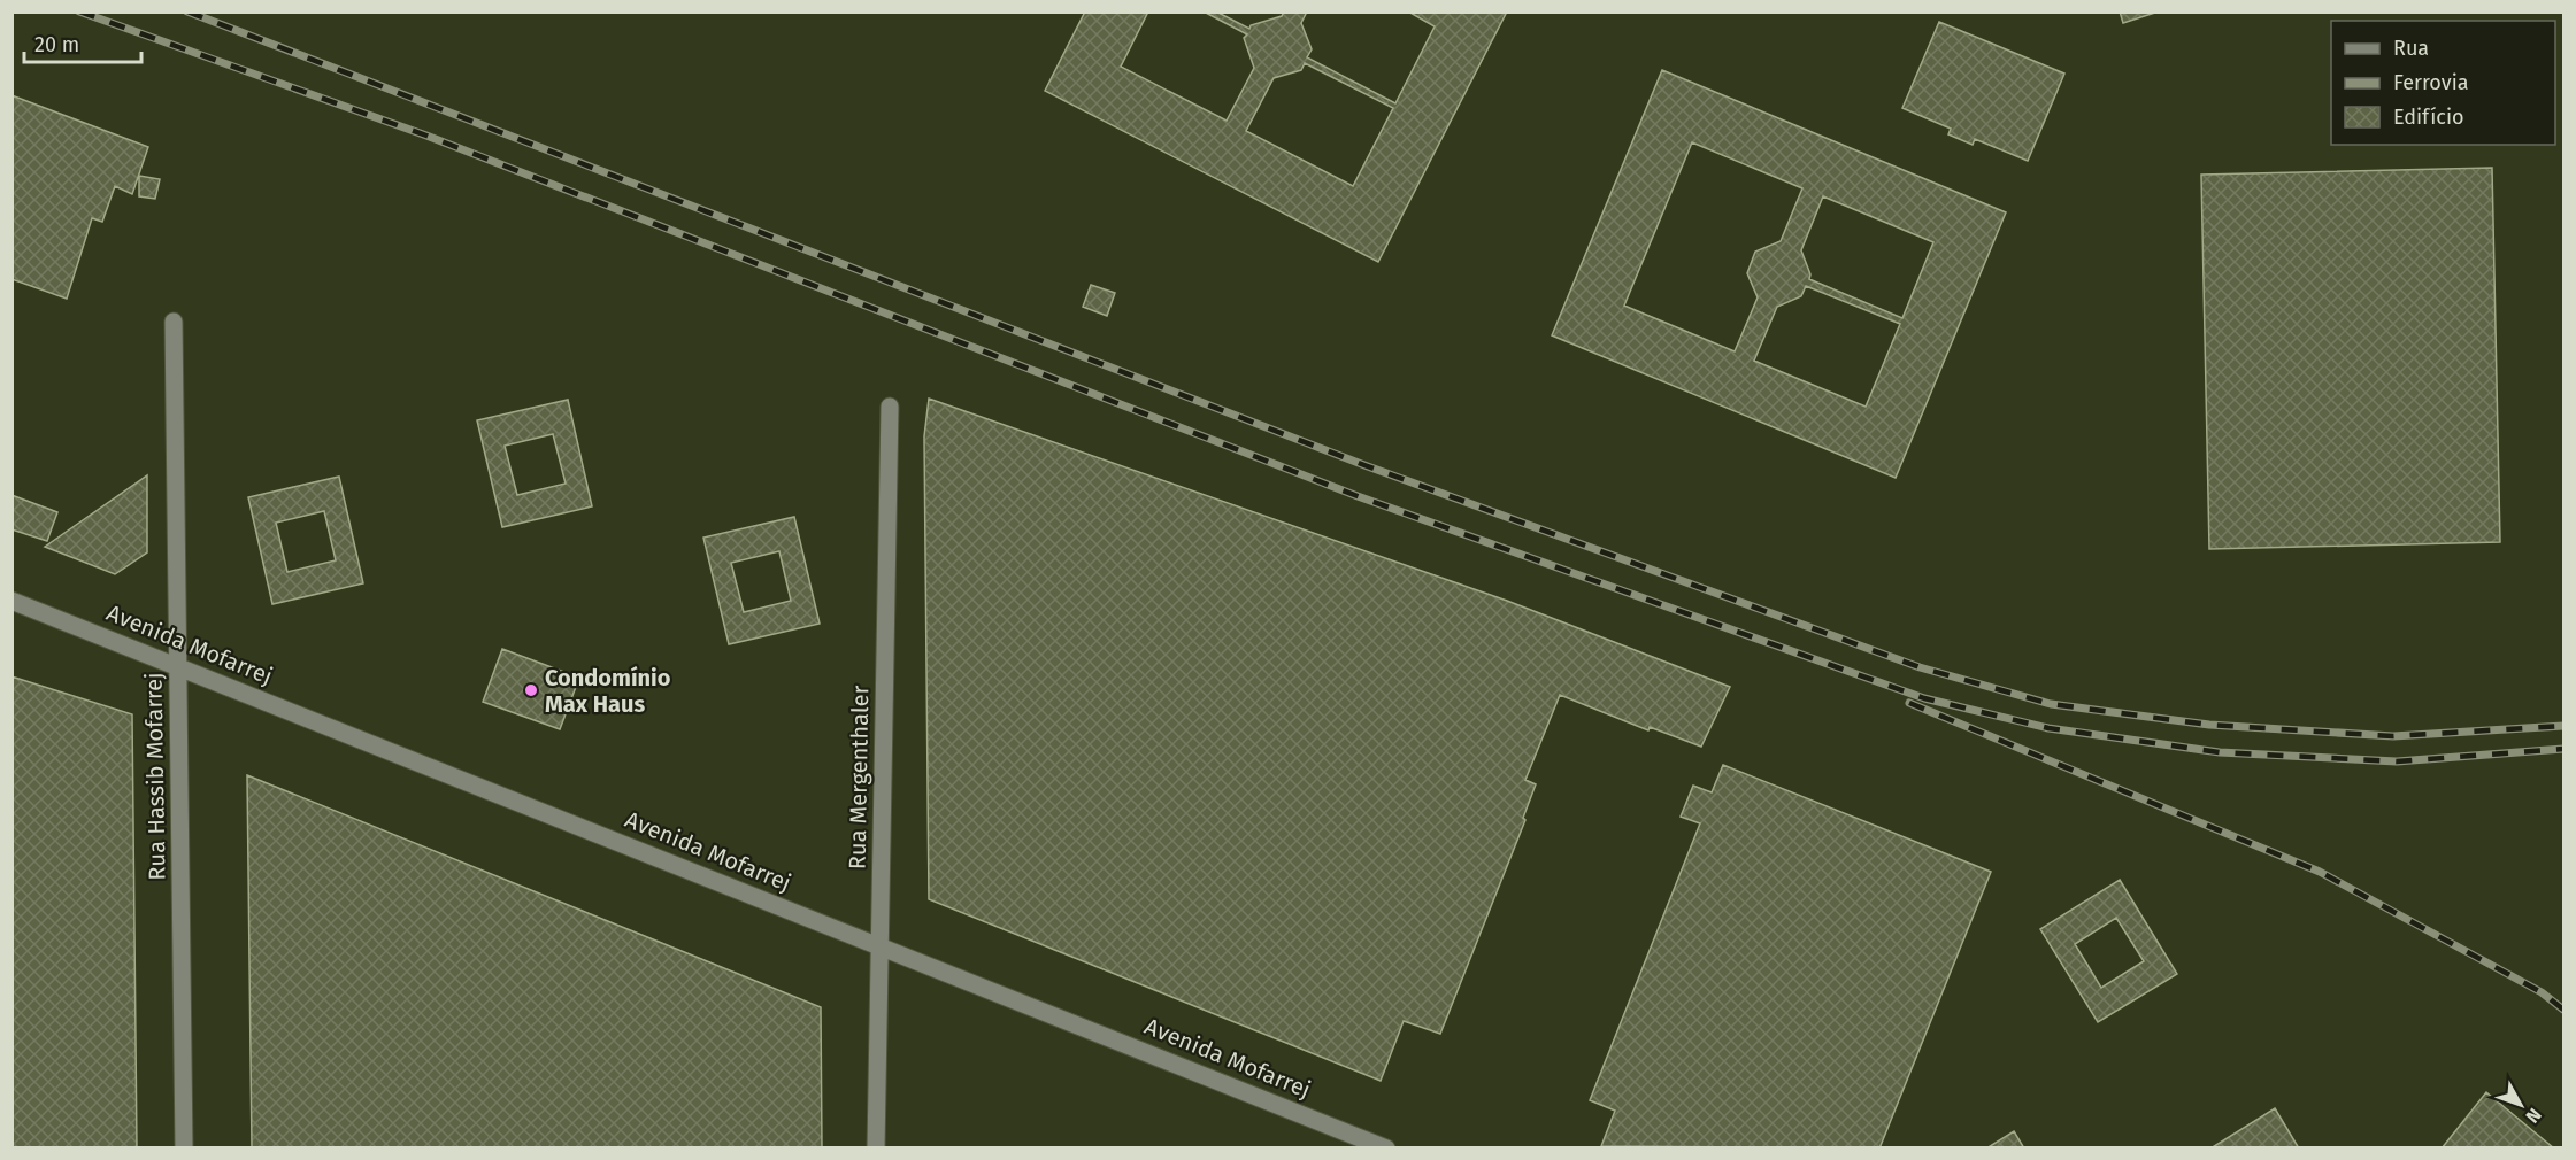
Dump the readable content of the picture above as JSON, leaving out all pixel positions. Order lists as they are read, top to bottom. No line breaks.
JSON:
{"streets":{"street":["Avenida Mofarrej","Rua Hassib Mofarrej","Rua Mergenthaler"]},"crossings":[["Avenida Mofarrej","Rua Hassib Mofarrej"],["Avenida Mofarrej","Rua Mergenthaler"]],"places":["Condomínio Max Haus"],"legend":["Rua","Ferrovia","Edifício"],"scale_bar":"20 m","north":"bottom right"}
